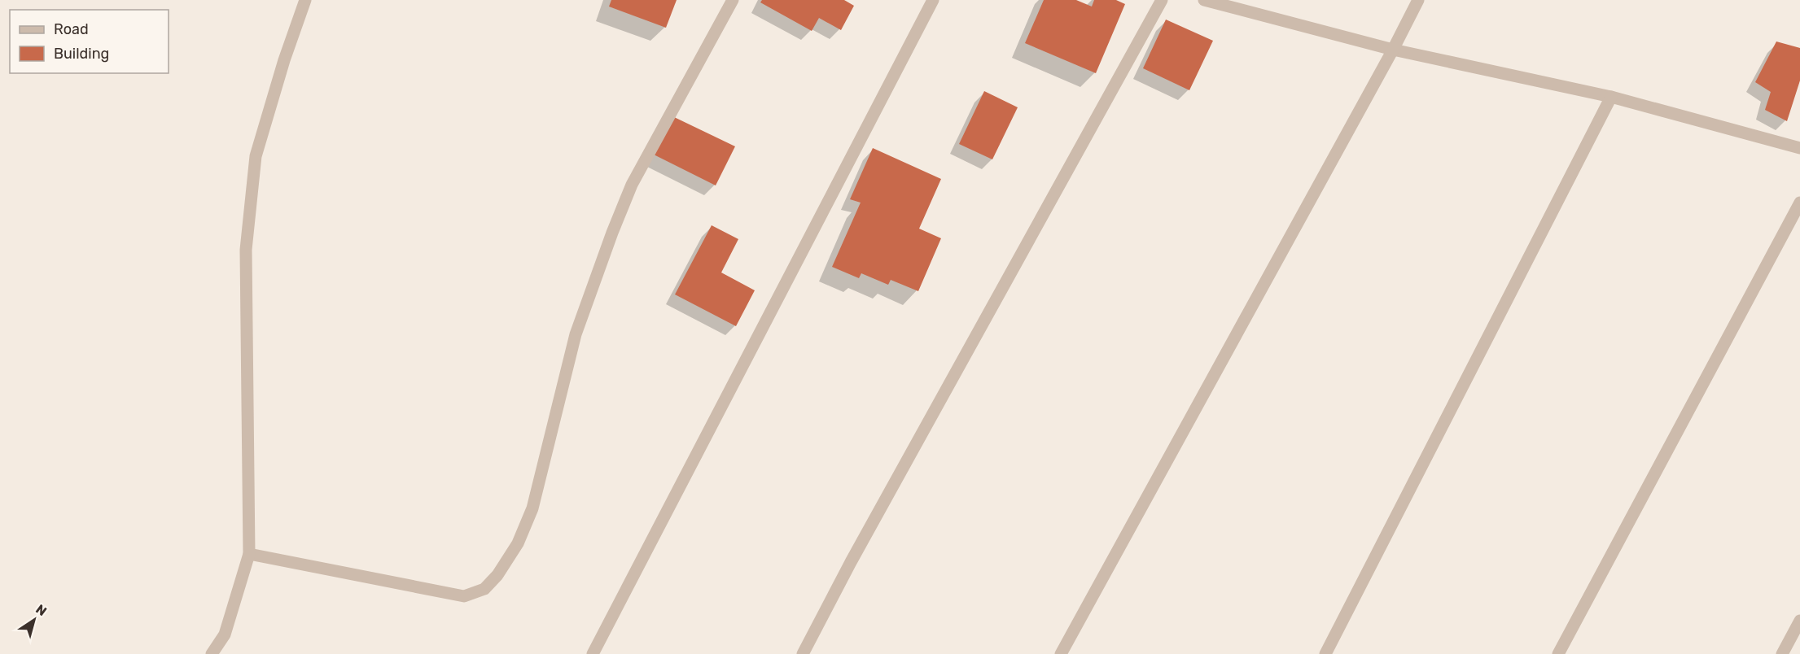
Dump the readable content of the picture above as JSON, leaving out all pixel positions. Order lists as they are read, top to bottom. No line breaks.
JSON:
{"legend":["Road","Building"],"north":"top right"}
